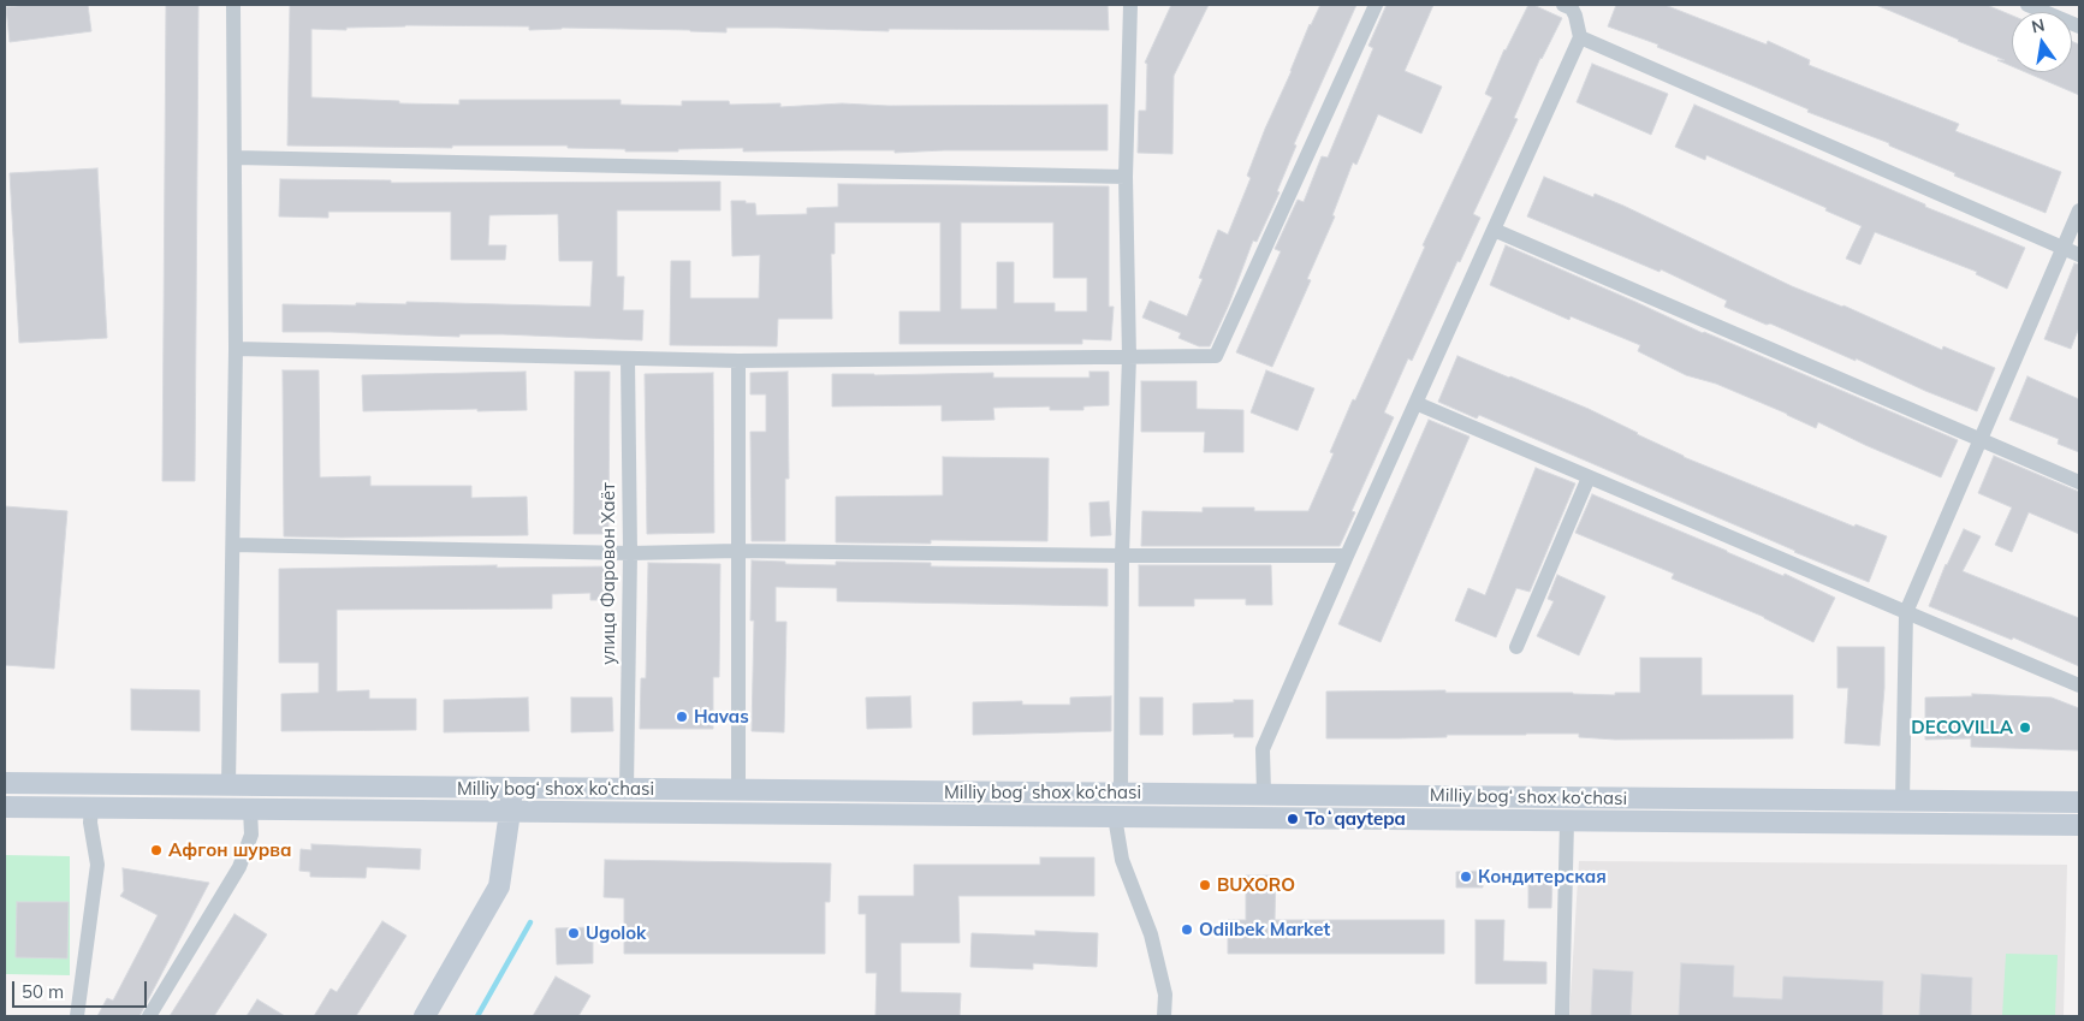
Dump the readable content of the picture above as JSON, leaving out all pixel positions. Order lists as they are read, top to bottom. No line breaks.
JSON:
{"streets":{"main road":["Milliy bog‘ shox ko‘chasi"],"street":["улица Фаровон Хаёт"]},"crossings":[["улица Фаровон Хаёт","Milliy bog‘ shox ko‘chasi"]],"places":["Havas","DECOVILLA","Toʻqaytepa","Афгон шурва","Кондитерская","BUXORO","Odilbek Market","Ugolok"],"scale_bar":"50 m","north":"top"}
